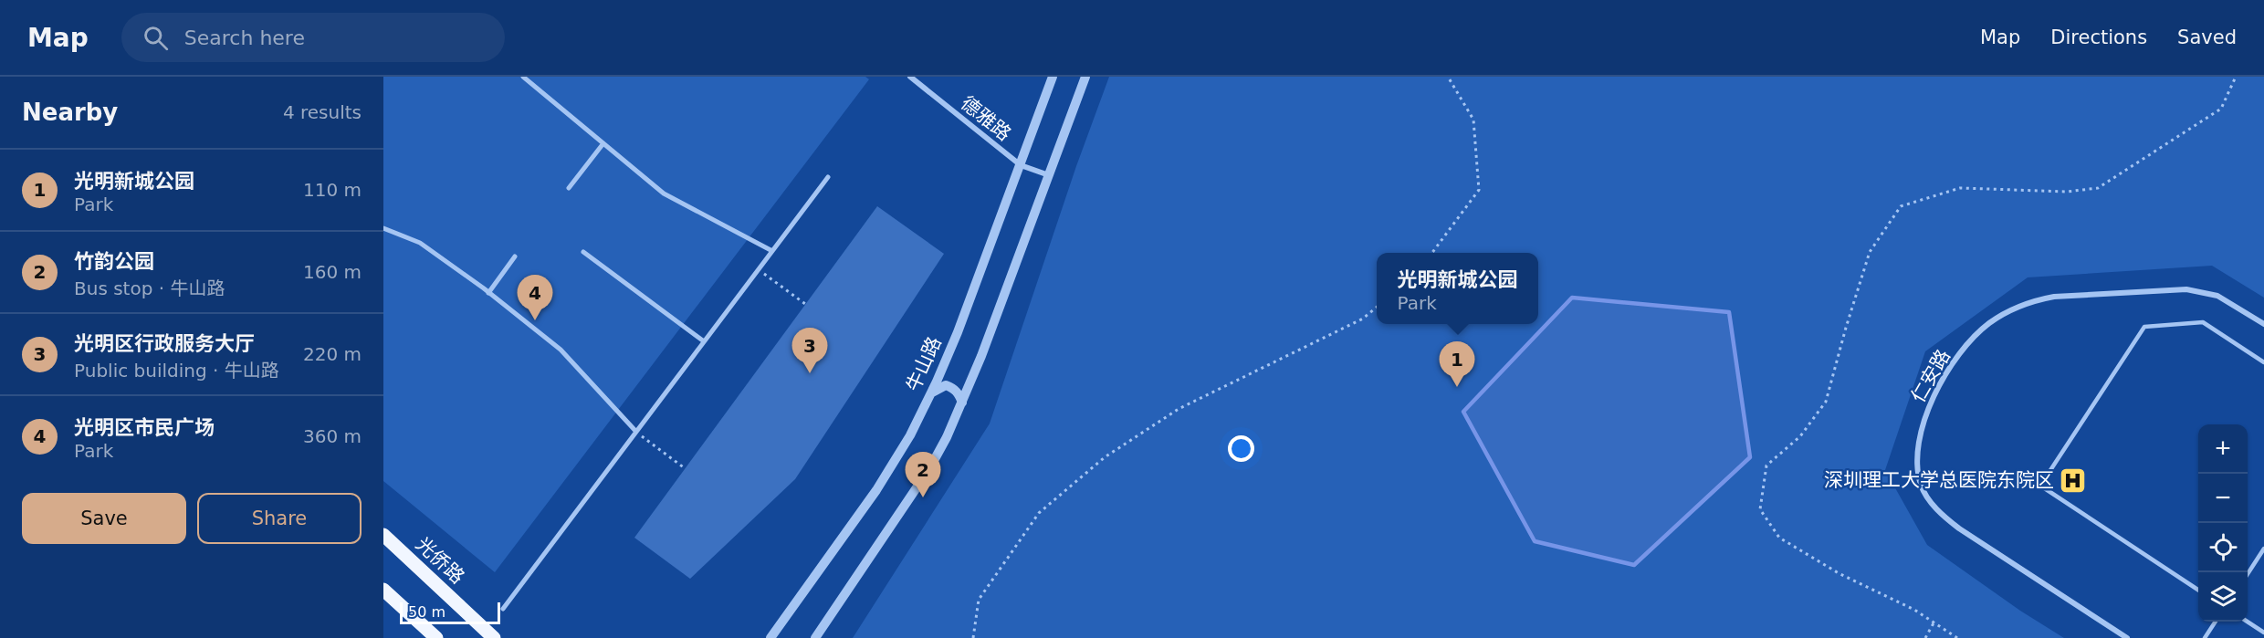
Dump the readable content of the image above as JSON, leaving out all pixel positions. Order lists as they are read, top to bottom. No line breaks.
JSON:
{"streets":{"main road":["光侨路"],"street":["德雅路","牛山路","仁安路"]},"crossings":[["德雅路","牛山路"]],"places":{"hospital":["深圳理工大学总医院东院区"]},"scale_bar":"50 m","page":{"header":"Map","search":"Search here","nav":["Map","Directions","Saved"],"heading":["Nearby","4 results"],"list":[{"mark":"1","name":"光明新城公园","note":"Park","value":"110 m"},{"mark":"2","name":"竹韵公园","note":"Bus stop · 牛山路","value":"160 m"},{"mark":"3","name":"光明区行政服务大厅","note":"Public building · 牛山路","value":"220 m"},{"mark":"4","name":"光明区市民广场","note":"Park","value":"360 m"}],"popup":["光明新城公园","Park"],"pins":["4","3","1","2"],"map_buttons":["+","−"],"buttons":["Save","Share"],"scale":"50 m"}}
